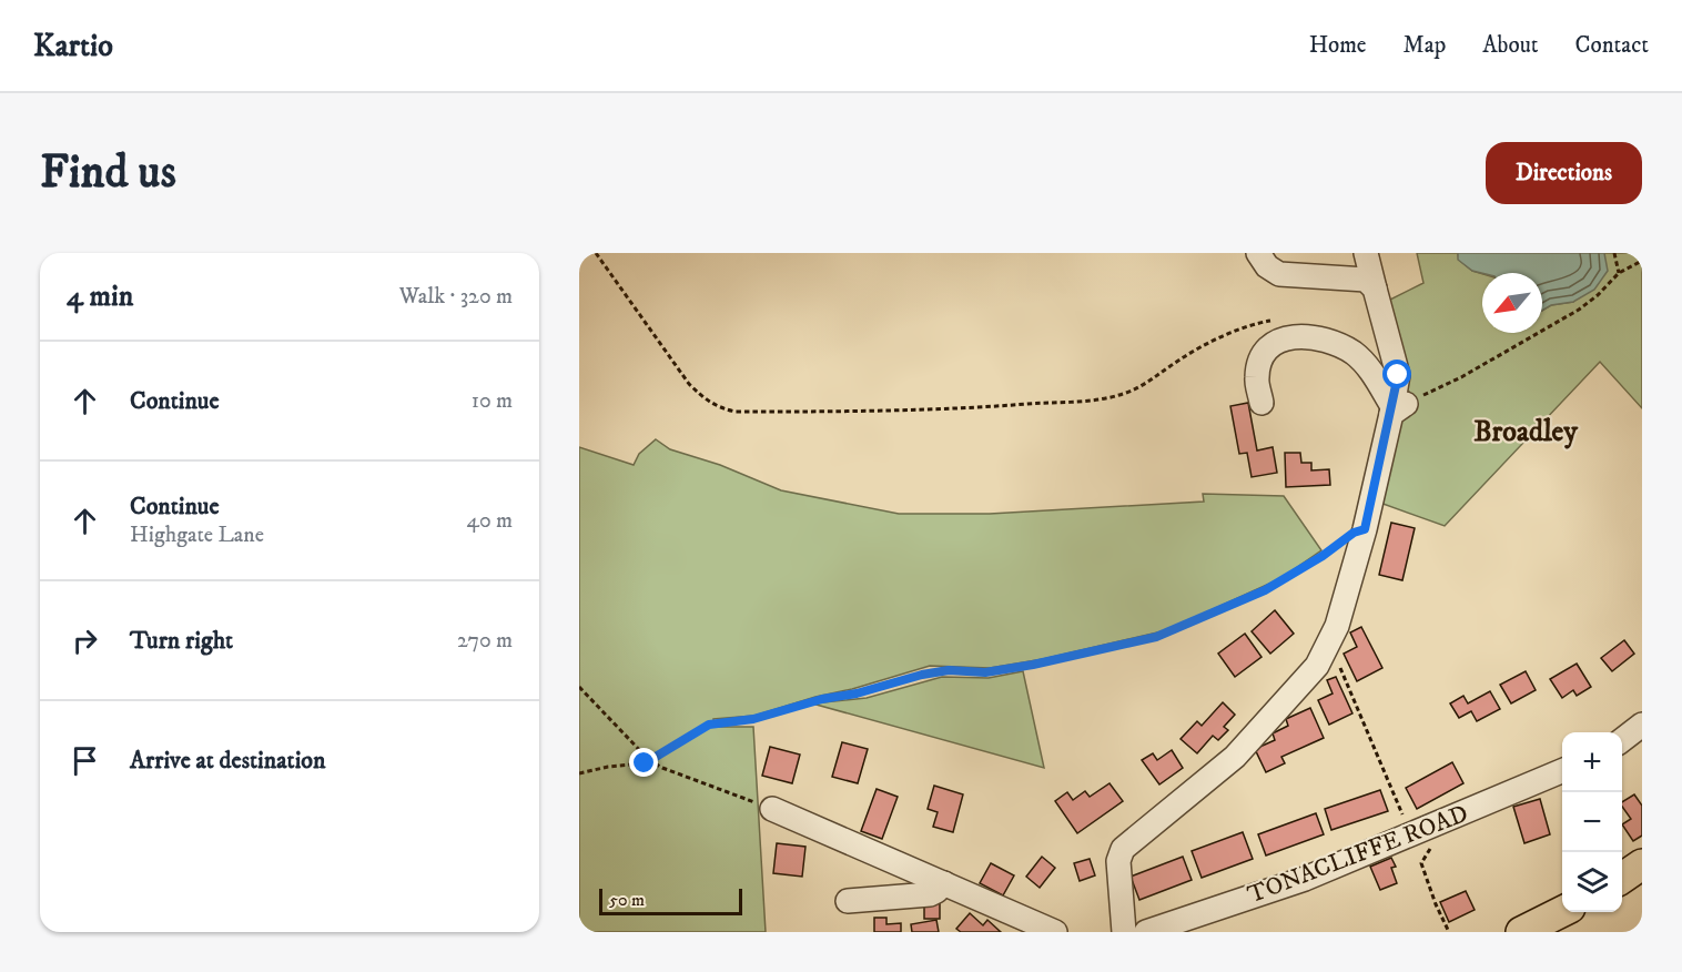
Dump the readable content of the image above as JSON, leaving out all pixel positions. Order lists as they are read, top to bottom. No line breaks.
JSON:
{"streets":{"street":["TONACLIFFE ROAD"]},"districts":["Broadley"],"scale_bar":"50 m","north":"bottom left","page":{"header":"Kartio","nav":["Home","Map","About","Contact"],"buttons":"Directions","title":"Find us","heading":["4 min","Walk · 320 m"],"list":[["Continue","10 m"],["Continue","Highgate Lane","40 m"],["Turn right","270 m"],"Arrive at destination"],"map_buttons":["+","−"],"scale":"50 m"}}
